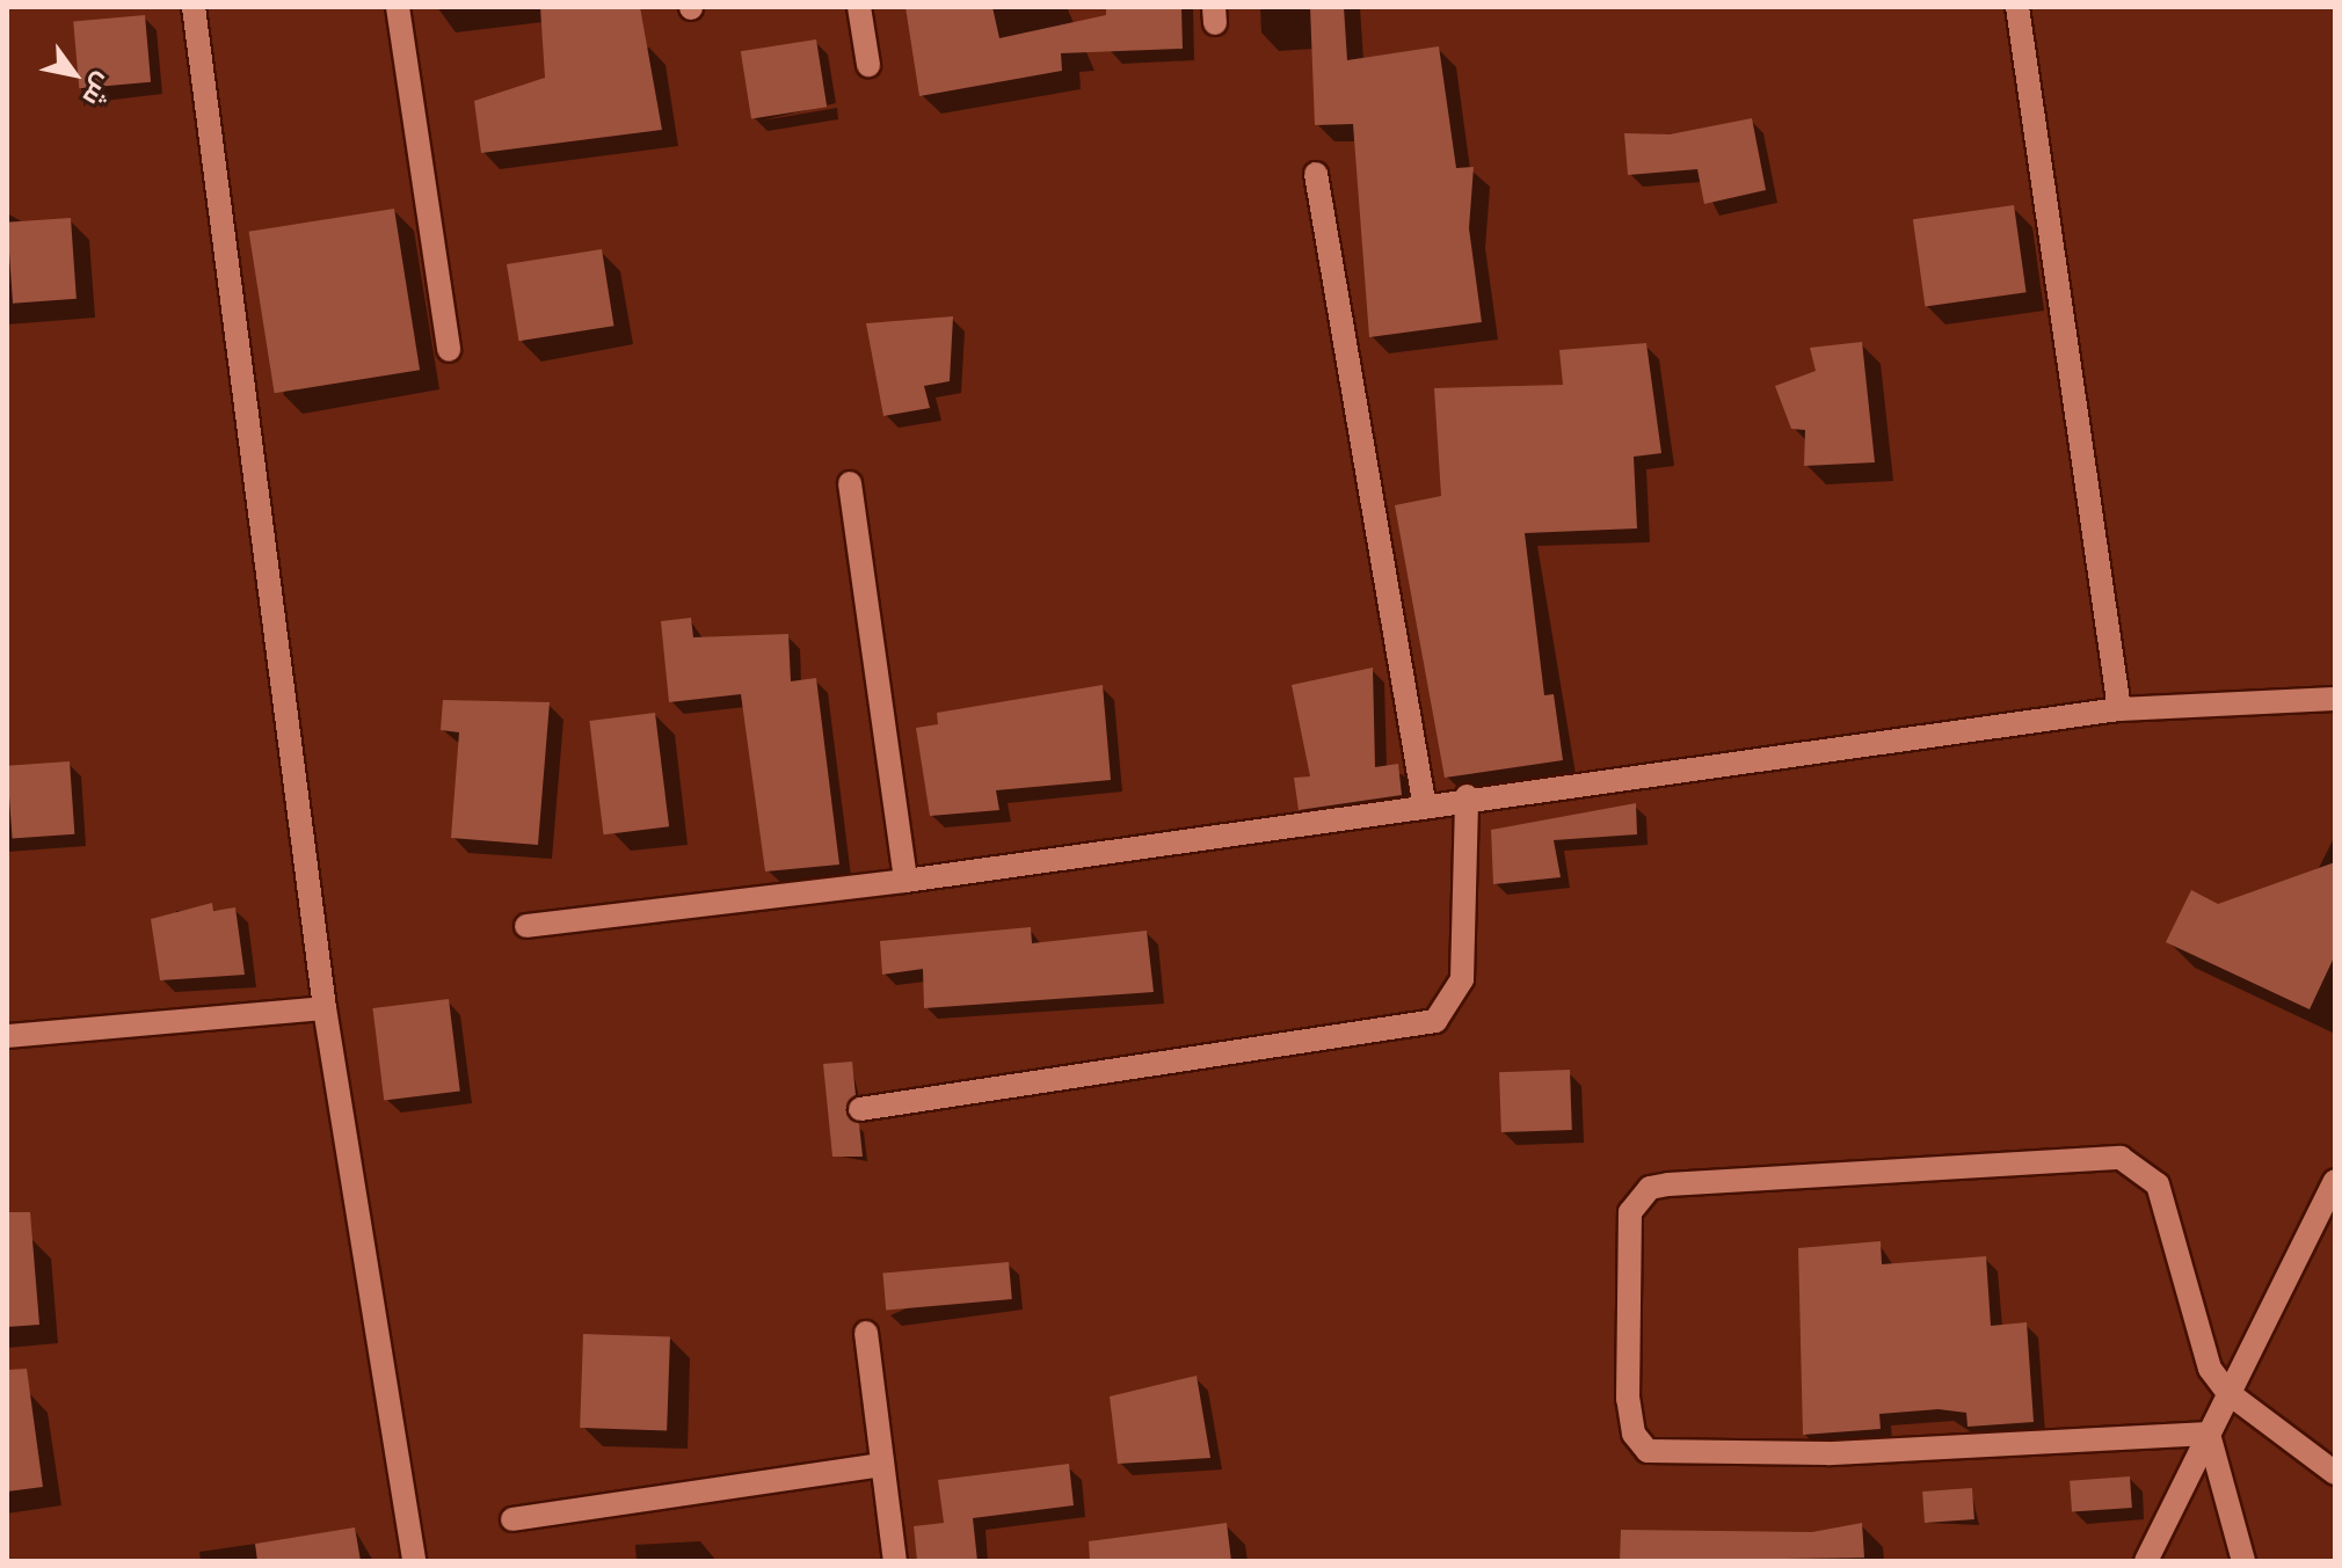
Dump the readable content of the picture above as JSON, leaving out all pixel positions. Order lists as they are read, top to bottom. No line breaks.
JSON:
{"north":"bottom right"}
